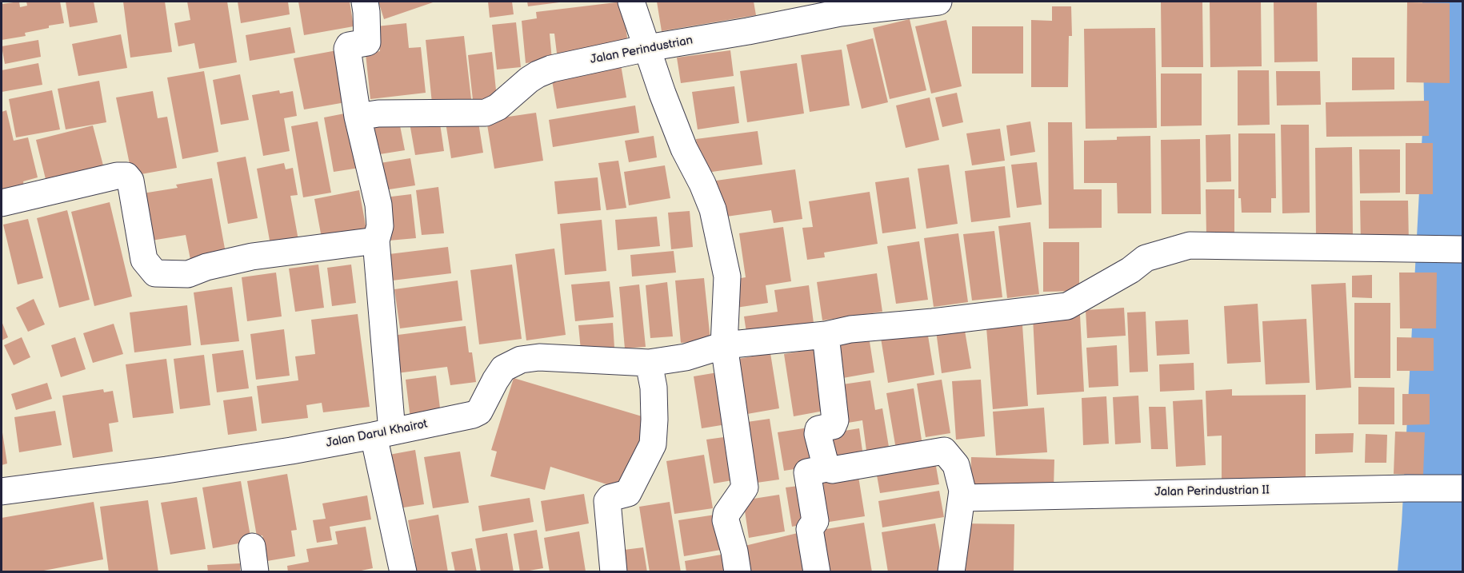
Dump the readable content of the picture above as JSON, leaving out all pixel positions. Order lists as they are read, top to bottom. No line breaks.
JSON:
{"streets":{"street":["Jalan Perindustrian","Jalan Darul Khairot","Jalan Perindustrian II"]}}
